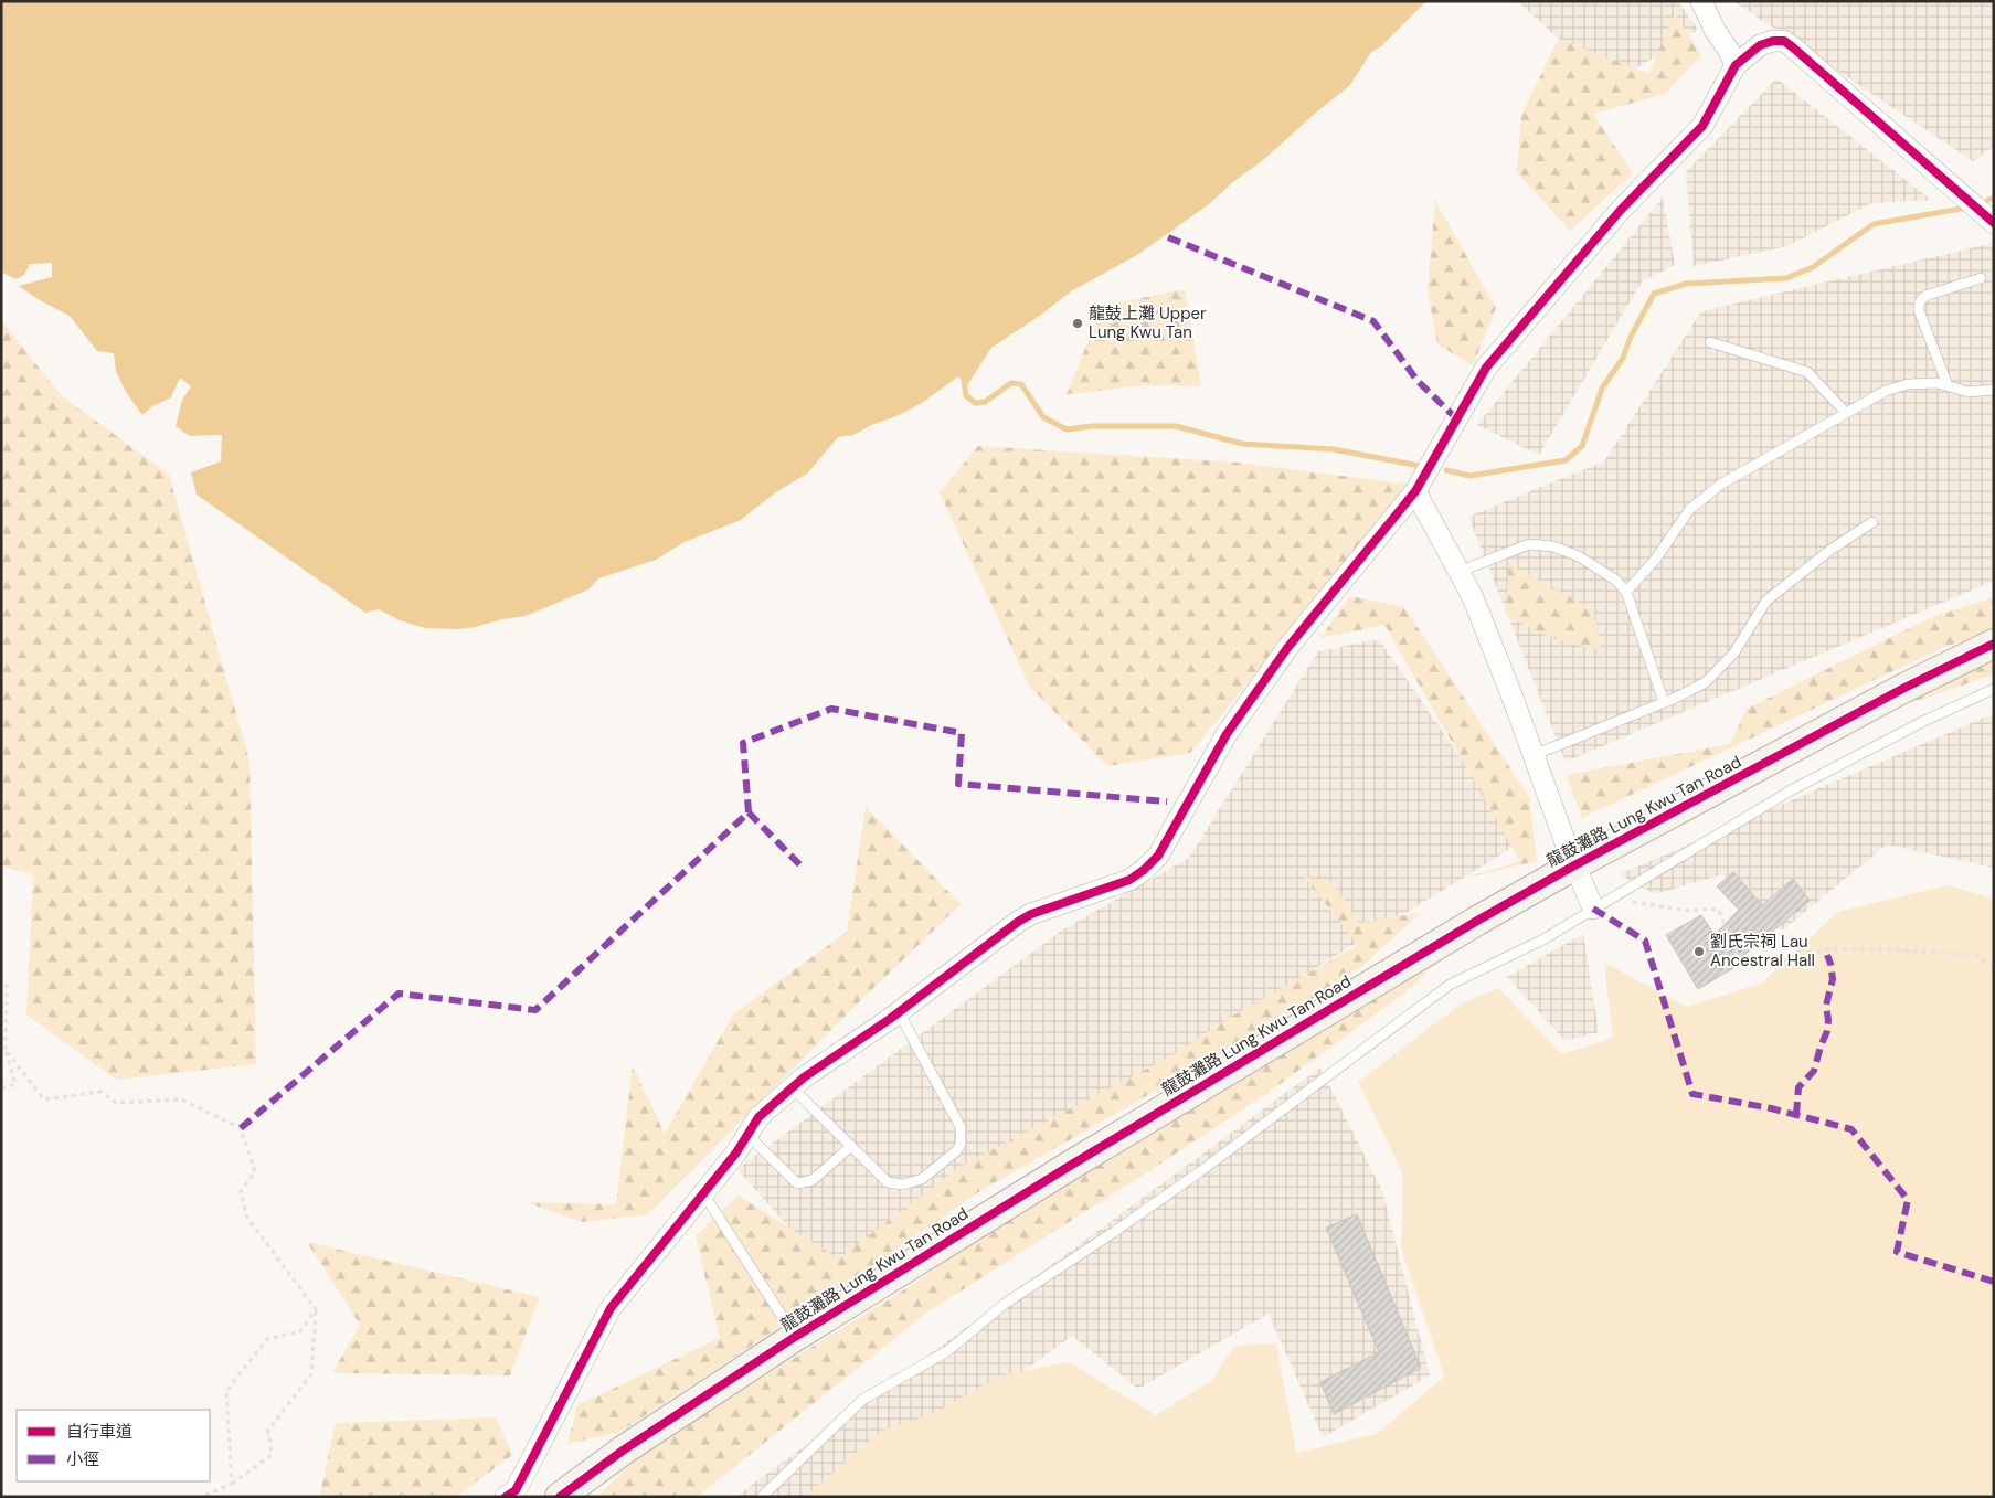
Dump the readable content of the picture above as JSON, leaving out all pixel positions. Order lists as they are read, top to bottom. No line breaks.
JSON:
{"streets":{"street":["龍鼓灘路 Lung Kwu Tan Road"]},"places":["龍鼓上灘 Upper Lung Kwu Tan","劉氏宗祠 Lau Ancestral Hall"],"legend":["自行車道","小徑"]}
